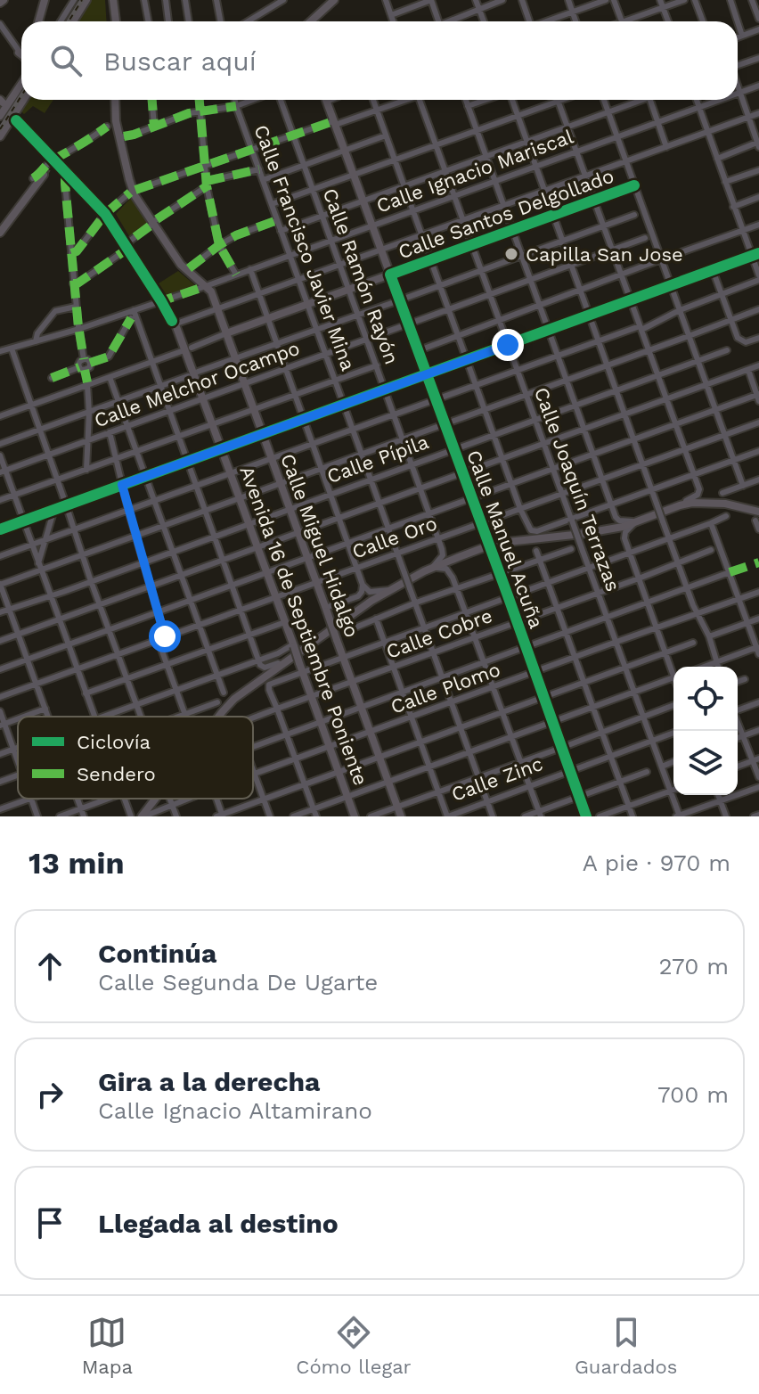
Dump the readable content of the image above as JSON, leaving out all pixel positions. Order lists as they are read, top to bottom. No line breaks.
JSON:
{"streets":{"main road":["Calle Santos Delgollado","Calle Manuel Acuña","Calle Miguel Hidalgo","Avenida 16 de Septiembre Poniente"],"street":["Calle Ignacio Mariscal","Calle Francisco Javier Mina","Calle Ramón Rayón","Calle Melchor Ocampo","Calle Pípila","Calle Joaquín Terrazas","Calle Oro","Calle Cobre","Calle Plomo","Calle Zinc"]},"crossings":[["Calle Ignacio Mariscal","Calle Francisco Javier Mina"],["Calle Ignacio Mariscal","Calle Ramón Rayón"],["Calle Ignacio Mariscal","Calle Joaquín Terrazas"],["Calle Ignacio Mariscal","Calle Manuel Acuña"],["Calle Ignacio Mariscal","Calle Miguel Hidalgo"],["Calle Santos Delgollado","Calle Francisco Javier Mina"],["Calle Santos Delgollado","Calle Ramón Rayón"],["Calle Santos Delgollado","Calle Joaquín Terrazas"],["Calle Santos Delgollado","Calle Manuel Acuña"],["Calle Santos Delgollado","Calle Miguel Hidalgo"],["Calle Francisco Javier Mina","Calle Melchor Ocampo"],["Calle Francisco Javier Mina","Calle Pípila"],["Calle Francisco Javier Mina","Calle Oro"],["Calle Francisco Javier Mina","Calle Cobre"],["Calle Francisco Javier Mina","Calle Plomo"],["Calle Francisco Javier Mina","Calle Zinc"],["Calle Ramón Rayón","Calle Melchor Ocampo"],["Calle Ramón Rayón","Calle Pípila"],["Calle Ramón Rayón","Calle Oro"],["Calle Melchor Ocampo","Calle Joaquín Terrazas"],["Calle Melchor Ocampo","Calle Manuel Acuña"],["Calle Melchor Ocampo","Calle Miguel Hidalgo"],["Calle Melchor Ocampo","Avenida 16 de Septiembre Poniente"],["Calle Pípila","Calle Joaquín Terrazas"],["Calle Pípila","Calle Manuel Acuña"],["Calle Pípila","Calle Miguel Hidalgo"],["Calle Pípila","Avenida 16 de Septiembre Poniente"],["Calle Joaquín Terrazas","Calle Oro"],["Calle Joaquín Terrazas","Calle Cobre"],["Calle Joaquín Terrazas","Calle Plomo"],["Calle Joaquín Terrazas","Calle Zinc"],["Calle Oro","Calle Manuel Acuña"],["Calle Oro","Calle Miguel Hidalgo"],["Calle Oro","Avenida 16 de Septiembre Poniente"],["Calle Manuel Acuña","Calle Cobre"],["Calle Manuel Acuña","Calle Plomo"],["Calle Manuel Acuña","Calle Zinc"],["Calle Miguel Hidalgo","Calle Cobre"],["Calle Miguel Hidalgo","Calle Plomo"],["Avenida 16 de Septiembre Poniente","Calle Cobre"],["Avenida 16 de Septiembre Poniente","Calle Plomo"]],"places":["Capilla San Jose"],"legend":["Ciclovía","Sendero"],"page":{"search":"Buscar aquí","heading":["13 min","A pie · 970 m"],"list":[["Continúa","Calle Segunda De Ugarte","270 m"],["Gira a la derecha","Calle Ignacio Altamirano","700 m"],"Llegada al destino"],"nav":["Mapa","Cómo llegar","Guardados"]}}
